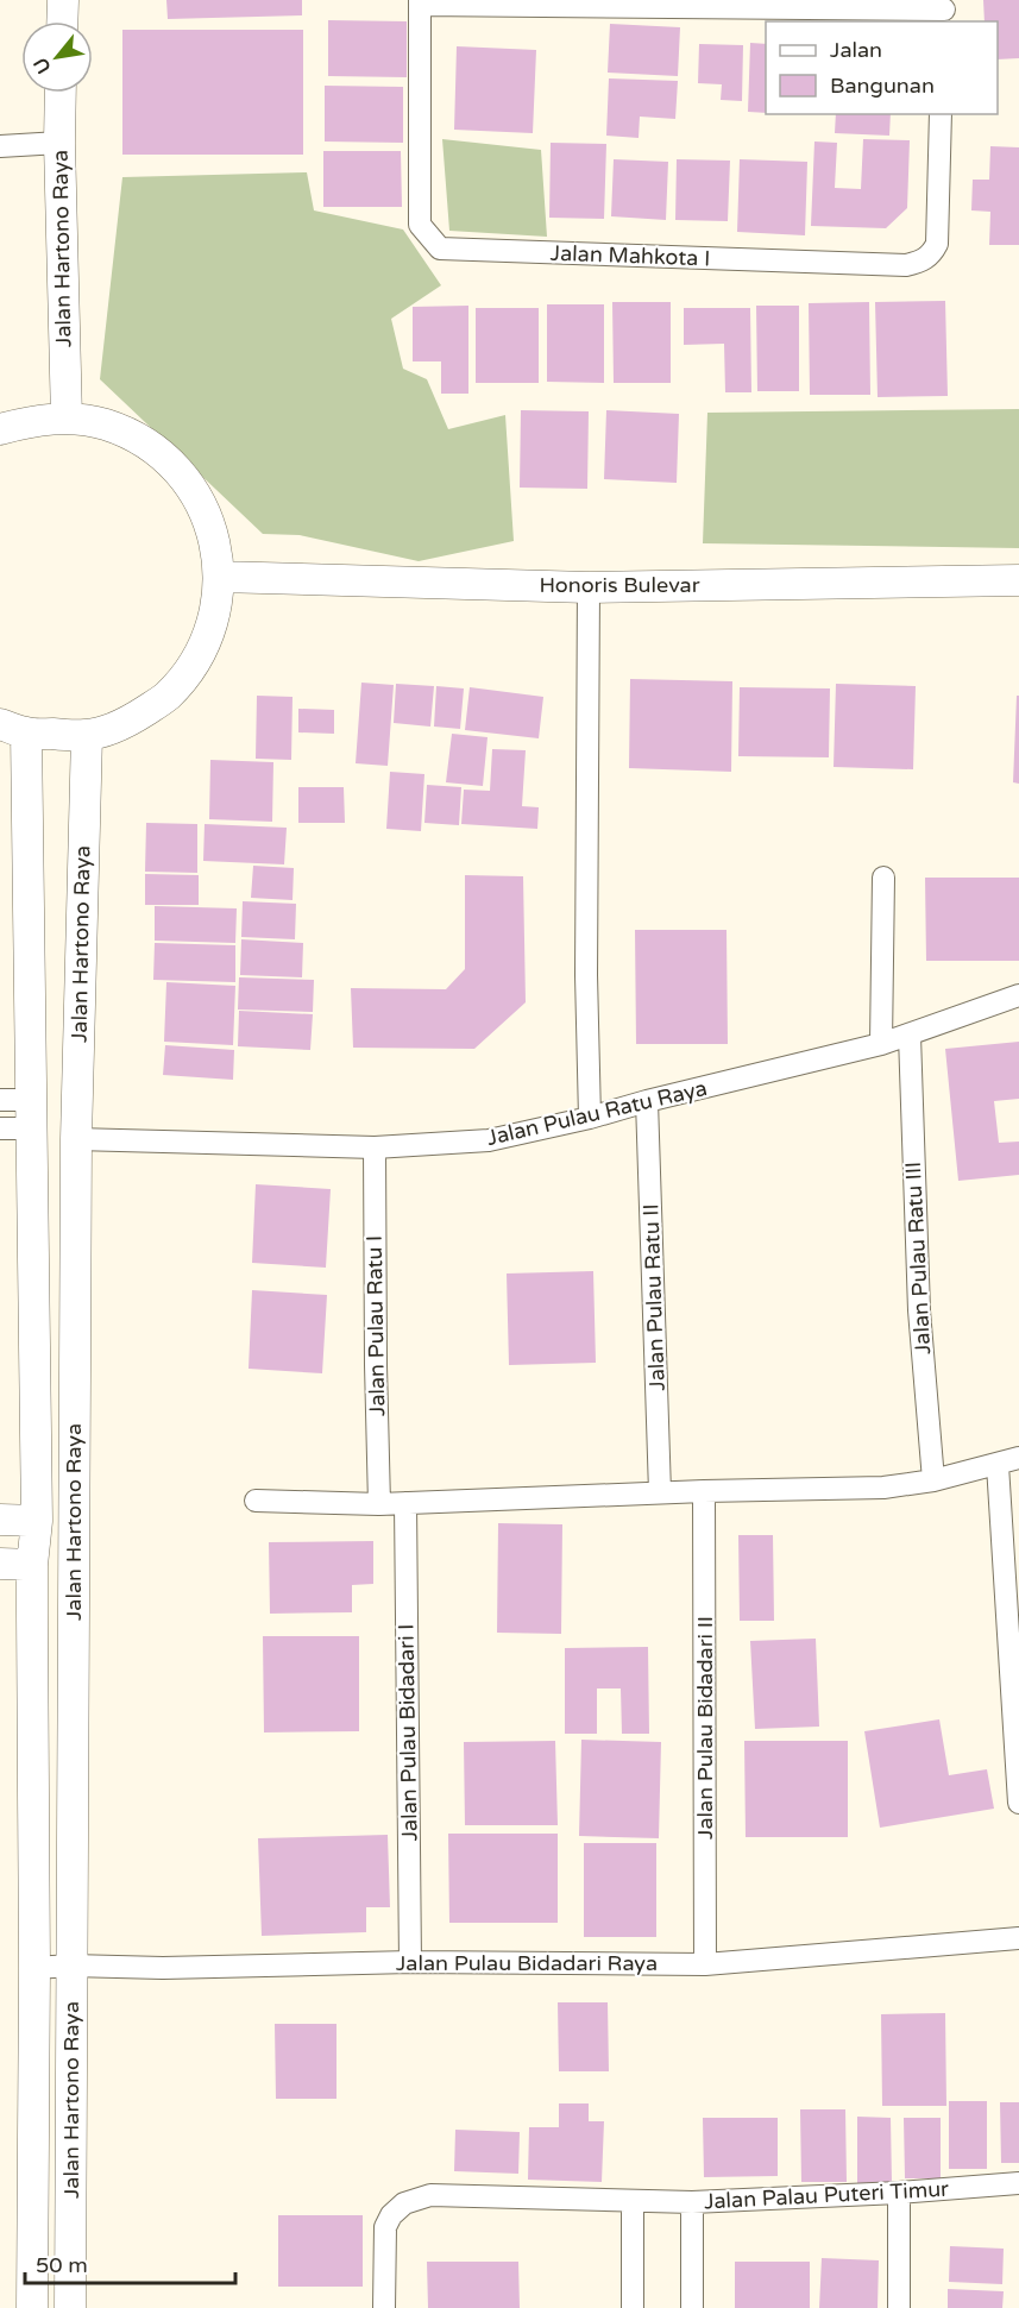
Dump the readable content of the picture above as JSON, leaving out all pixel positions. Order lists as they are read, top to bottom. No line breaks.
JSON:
{"streets":{"street":["Jalan Hartono Raya","Jalan Mahkota I","Honoris Bulevar","Jalan Pulau Ratu Raya","Jalan Pulau Ratu III","Jalan Pulau Ratu II","Jalan Pulau Ratu I","Jalan Pulau Bidadari II","Jalan Pulau Bidadari I","Jalan Pulau Bidadari Raya","Jalan Palau Puteri Timur"]},"crossings":[["Jalan Hartono Raya","Jalan Pulau Ratu Raya"],["Jalan Hartono Raya","Jalan Pulau Bidadari Raya"],["Jalan Pulau Ratu Raya","Jalan Pulau Ratu III"],["Jalan Pulau Ratu Raya","Jalan Pulau Ratu II"],["Jalan Pulau Ratu Raya","Jalan Pulau Ratu I"],["Jalan Pulau Bidadari II","Jalan Pulau Bidadari Raya"],["Jalan Pulau Bidadari I","Jalan Pulau Bidadari Raya"]],"legend":["Jalan","Bangunan"],"scale_bar":"50 m","north":"bottom left"}
